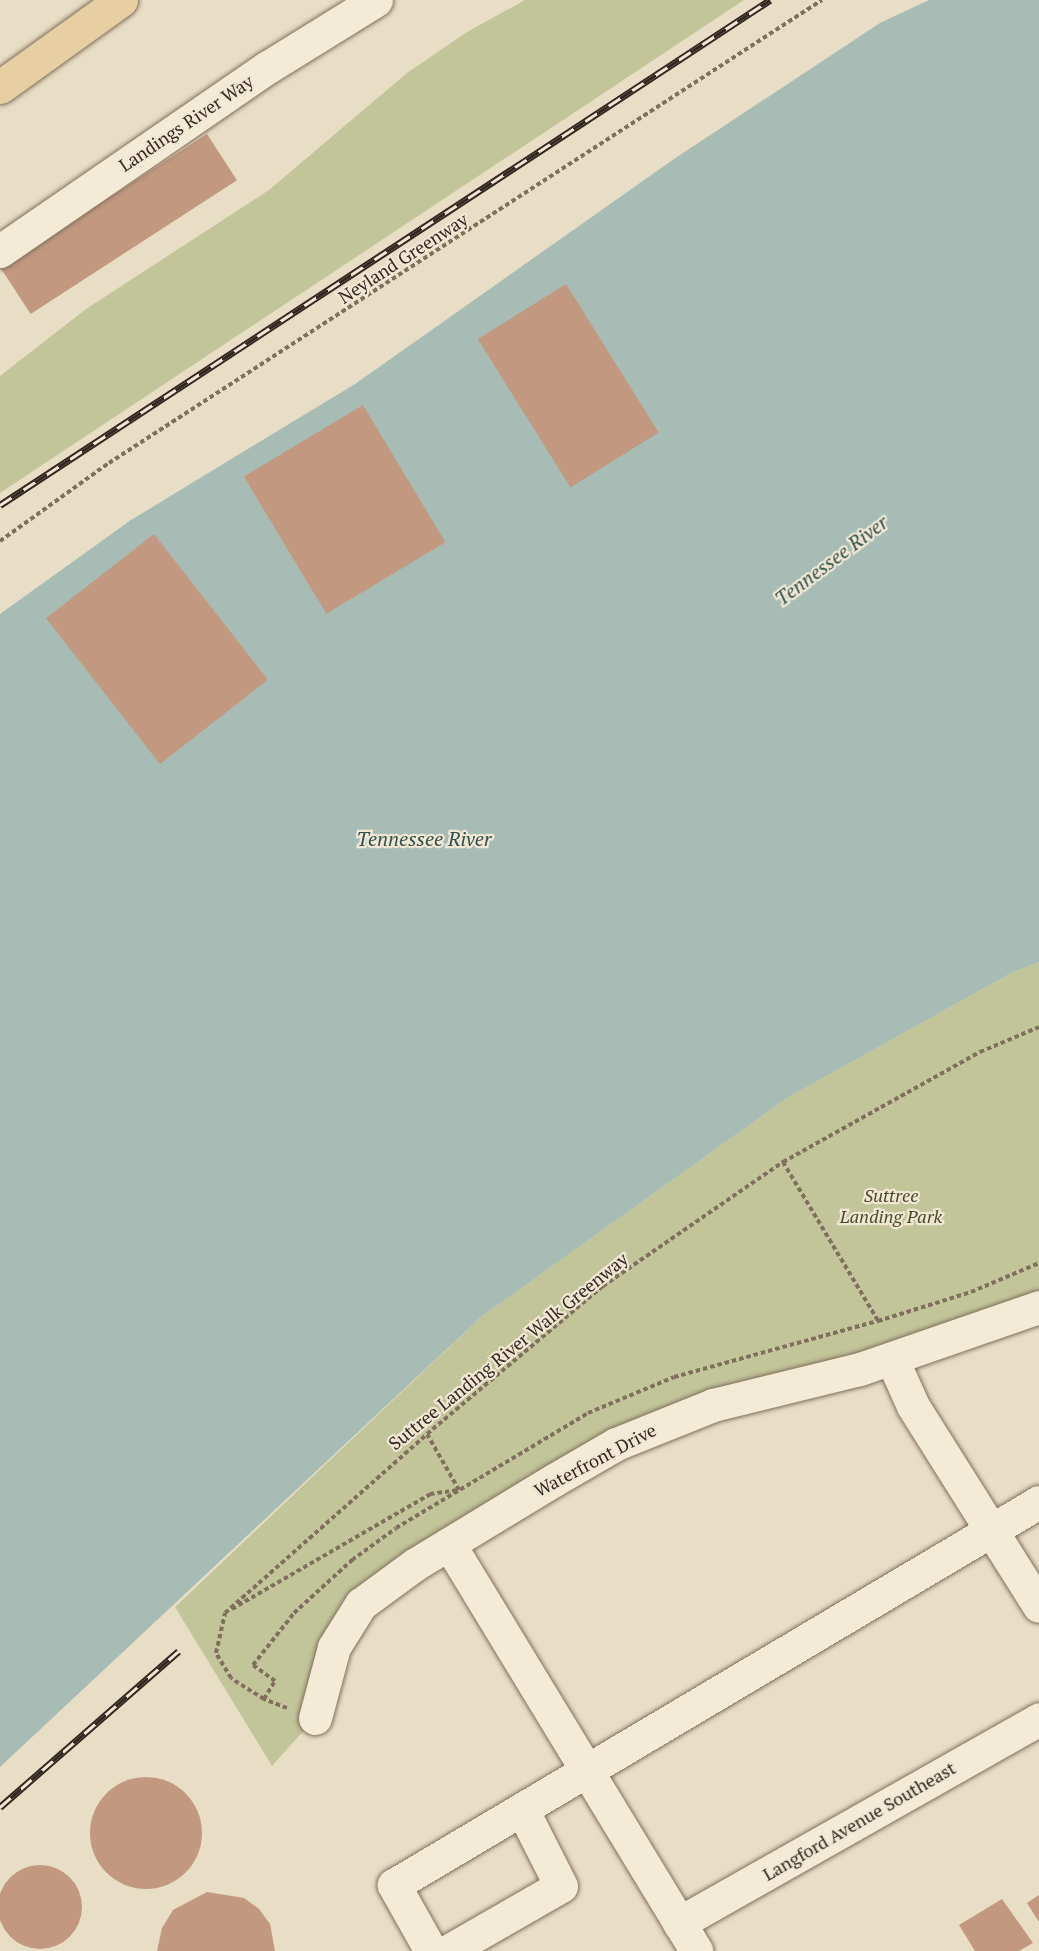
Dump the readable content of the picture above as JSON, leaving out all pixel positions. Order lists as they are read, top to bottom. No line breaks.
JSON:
{"streets":{"street":["Landings River Way","Waterfront Drive","Langford Avenue Southeast"],"path":["Neyland Greenway","Suttree Landing River Walk Greenway"]},"crossings":[["Suttree Landing River Walk Greenway","Waterfront Drive"]],"water":["Tennessee River"],"parks":["Suttree Landing Park"]}
